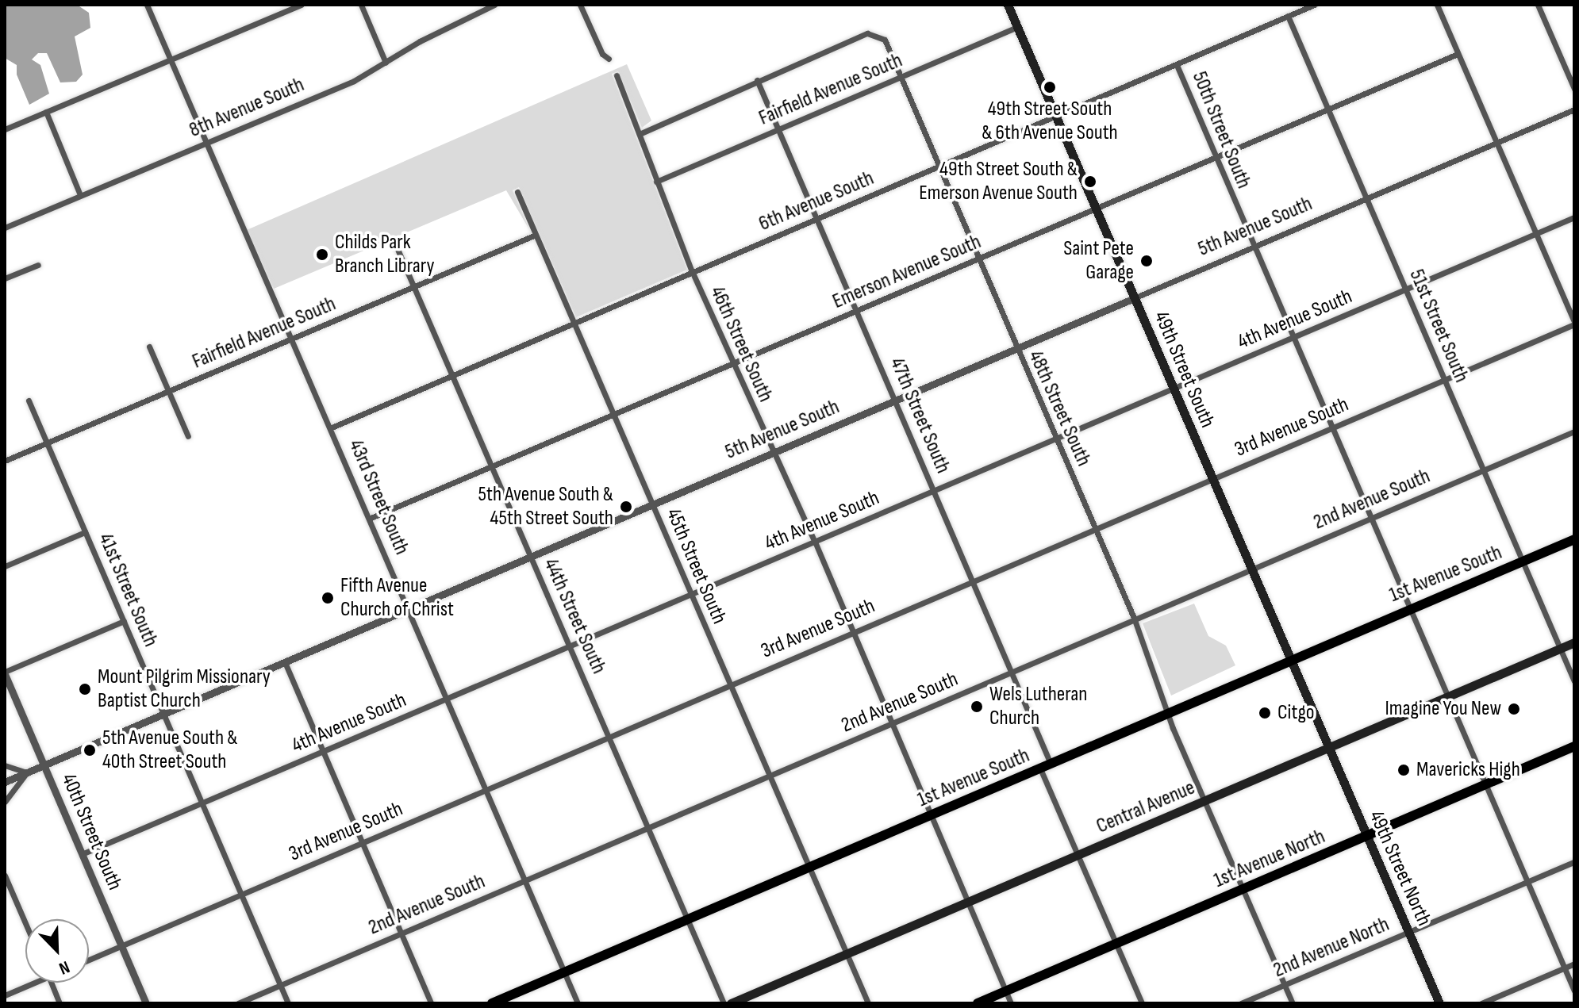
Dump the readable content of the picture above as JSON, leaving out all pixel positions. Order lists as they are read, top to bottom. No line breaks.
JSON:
{"streets":{"main road":["49th Street South","1st Avenue South","Central Avenue","1st Avenue North","49th Street North"],"street":["Fairfield Avenue South","8th Avenue South","50th Street South","6th Avenue South","5th Avenue South","Emerson Avenue South","4th Avenue South","51st Street South","46th Street South","48th Street South","47th Street South","3rd Avenue South","43rd Street South","2nd Avenue South","45th Street South","41st Street South","44th Street South","40th Street South","2nd Avenue North"]},"crossings":[["Fairfield Avenue South","46th Street South"],["Fairfield Avenue South","49th Street South"],["Fairfield Avenue South","48th Street South"],["Fairfield Avenue South","47th Street South"],["Fairfield Avenue South","43rd Street South"],["Fairfield Avenue South","45th Street South"],["Fairfield Avenue South","41st Street South"],["Fairfield Avenue South","44th Street South"],["8th Avenue South","43rd Street South"],["50th Street South","6th Avenue South"],["50th Street South","5th Avenue South"],["50th Street South","Emerson Avenue South"],["50th Street South","4th Avenue South"],["50th Street South","3rd Avenue South"],["50th Street South","2nd Avenue South"],["50th Street South","1st Avenue South"],["50th Street South","Central Avenue"],["50th Street South","1st Avenue North"],["50th Street South","2nd Avenue North"],["6th Avenue South","51st Street South"],["6th Avenue South","46th Street South"],["6th Avenue South","49th Street South"],["6th Avenue South","48th Street South"],["6th Avenue South","47th Street South"],["6th Avenue South","43rd Street South"],["6th Avenue South","45th Street South"],["6th Avenue South","44th Street South"],["5th Avenue South","51st Street South"],["5th Avenue South","46th Street South"],["5th Avenue South","49th Street South"],["5th Avenue South","48th Street South"],["5th Avenue South","47th Street South"],["5th Avenue South","43rd Street South"],["5th Avenue South","45th Street South"],["5th Avenue South","41st Street South"],["5th Avenue South","44th Street South"],["5th Avenue South","40th Street South"],["Emerson Avenue South","51st Street South"],["Emerson Avenue South","46th Street South"],["Emerson Avenue South","49th Street South"],["Emerson Avenue South","48th Street South"],["Emerson Avenue South","47th Street South"],["Emerson Avenue South","43rd Street South"],["Emerson Avenue South","45th Street South"],["Emerson Avenue South","44th Street South"],["4th Avenue South","51st Street South"],["4th Avenue South","46th Street South"],["4th Avenue South","49th Street South"],["4th Avenue South","48th Street South"],["4th Avenue South","47th Street South"],["4th Avenue South","43rd Street South"],["4th Avenue South","45th Street South"],["4th Avenue South","41st Street South"],["4th Avenue South","44th Street South"],["4th Avenue South","40th Street South"],["51st Street South","3rd Avenue South"],["51st Street South","2nd Avenue South"],["51st Street South","1st Avenue South"],["51st Street South","Central Avenue"],["46th Street South","3rd Avenue South"],["46th Street South","2nd Avenue South"],["46th Street South","1st Avenue South"],["46th Street South","Central Avenue"],["46th Street South","1st Avenue North"],["49th Street South","3rd Avenue South"],["49th Street South","2nd Avenue South"],["49th Street South","1st Avenue South"],["49th Street South","Central Avenue"],["49th Street South","49th Street North"],["48th Street South","47th Street South"],["48th Street South","3rd Avenue South"],["48th Street South","2nd Avenue South"],["48th Street South","1st Avenue South"],["48th Street South","Central Avenue"],["48th Street South","1st Avenue North"],["48th Street South","2nd Avenue North"],["47th Street South","3rd Avenue South"],["47th Street South","2nd Avenue South"],["47th Street South","1st Avenue South"],["3rd Avenue South","43rd Street South"],["3rd Avenue South","45th Street South"],["3rd Avenue South","41st Street South"],["3rd Avenue South","44th Street South"],["3rd Avenue South","40th Street South"],["43rd Street South","2nd Avenue South"],["43rd Street South","1st Avenue South"],["2nd Avenue South","45th Street South"],["2nd Avenue South","41st Street South"],["2nd Avenue South","44th Street South"],["45th Street South","1st Avenue South"],["45th Street South","Central Avenue"],["1st Avenue South","44th Street South"],["Central Avenue","49th Street North"],["1st Avenue North","49th Street North"],["49th Street North","2nd Avenue North"]],"places":["49th Street South & 6th Avenue South","49th Street South & Emerson Avenue South","Childs Park Branch Library","Saint Pete Garage","5th Avenue South & 45th Street South","Fifth Avenue Church of Christ","Mount Pilgrim Missionary Baptist Church","Wels Lutheran Church","Imagine You New","Citgo","5th Avenue South & 40th Street South","Mavericks High"],"north":"bottom right"}
